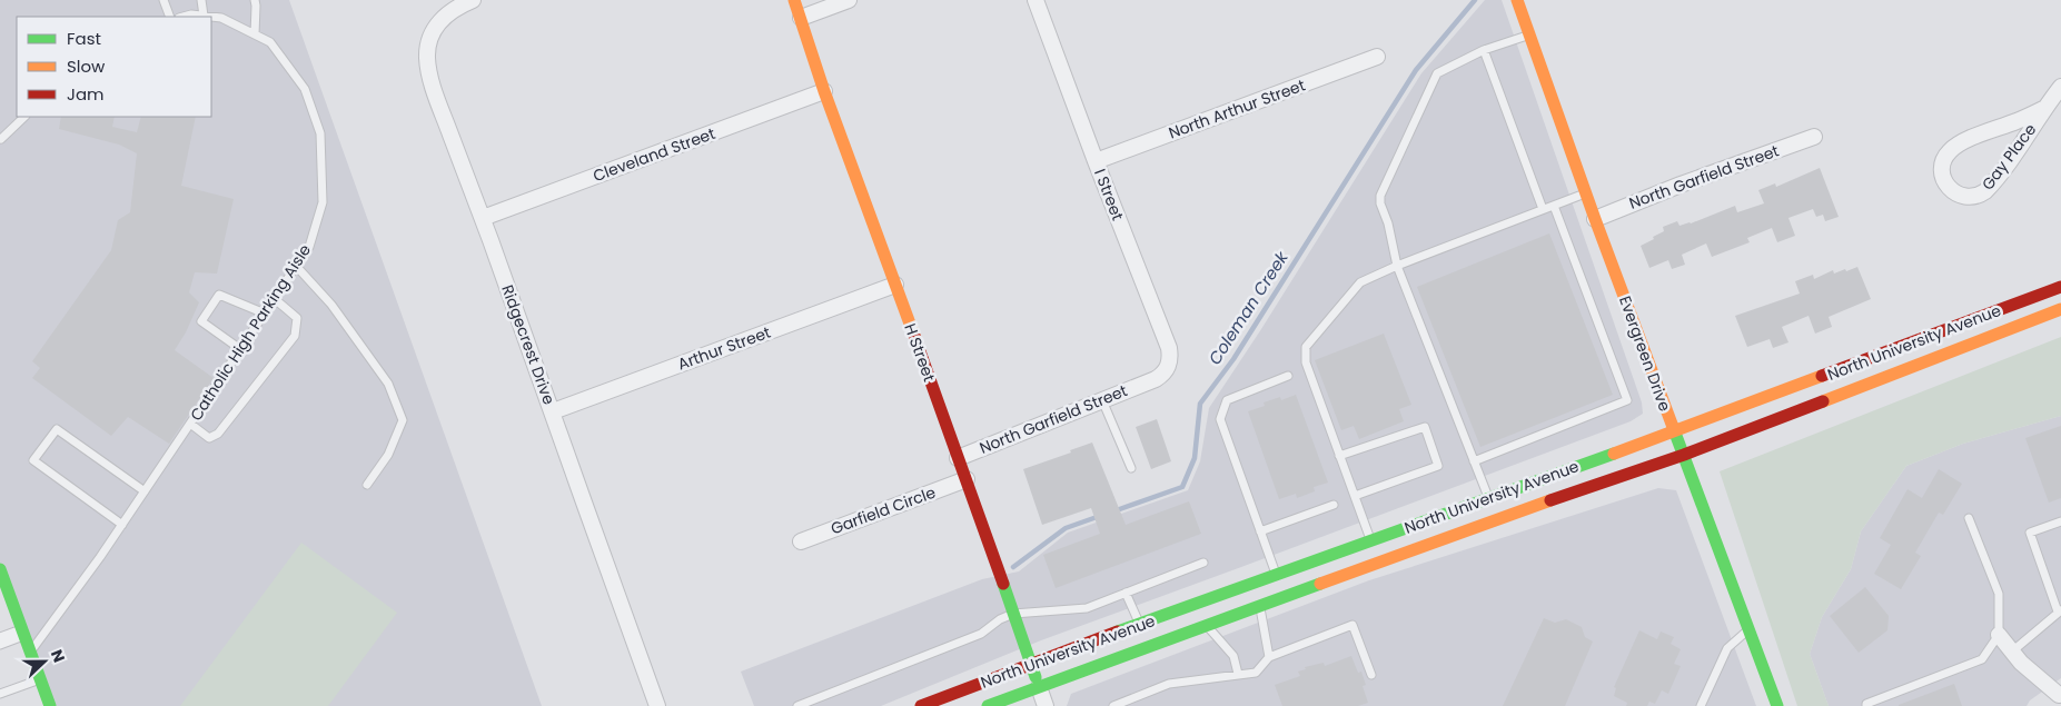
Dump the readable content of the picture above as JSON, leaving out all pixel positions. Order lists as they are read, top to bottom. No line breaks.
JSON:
{"streets":{"main road":["North University Avenue","H Street","Evergreen Drive"],"street":["North Arthur Street","Cleveland Street","Gay Place","North Garfield Street","I Street","Ridgecrest Drive","Arthur Street","Garfield Circle"],"lane":["Catholic High Parking Aisle"]},"crossings":[["North Arthur Street","I Street"],["Cleveland Street","Ridgecrest Drive"],["Cleveland Street","H Street"],["North Garfield Street","I Street"],["North Garfield Street","H Street"],["North Garfield Street","Evergreen Drive"],["North University Avenue","H Street"],["North University Avenue","Evergreen Drive"],["Ridgecrest Drive","Arthur Street"],["Arthur Street","H Street"],["H Street","Garfield Circle"]],"water":["Coleman Creek"],"legend":["Fast","Slow","Jam"],"north":"right"}
